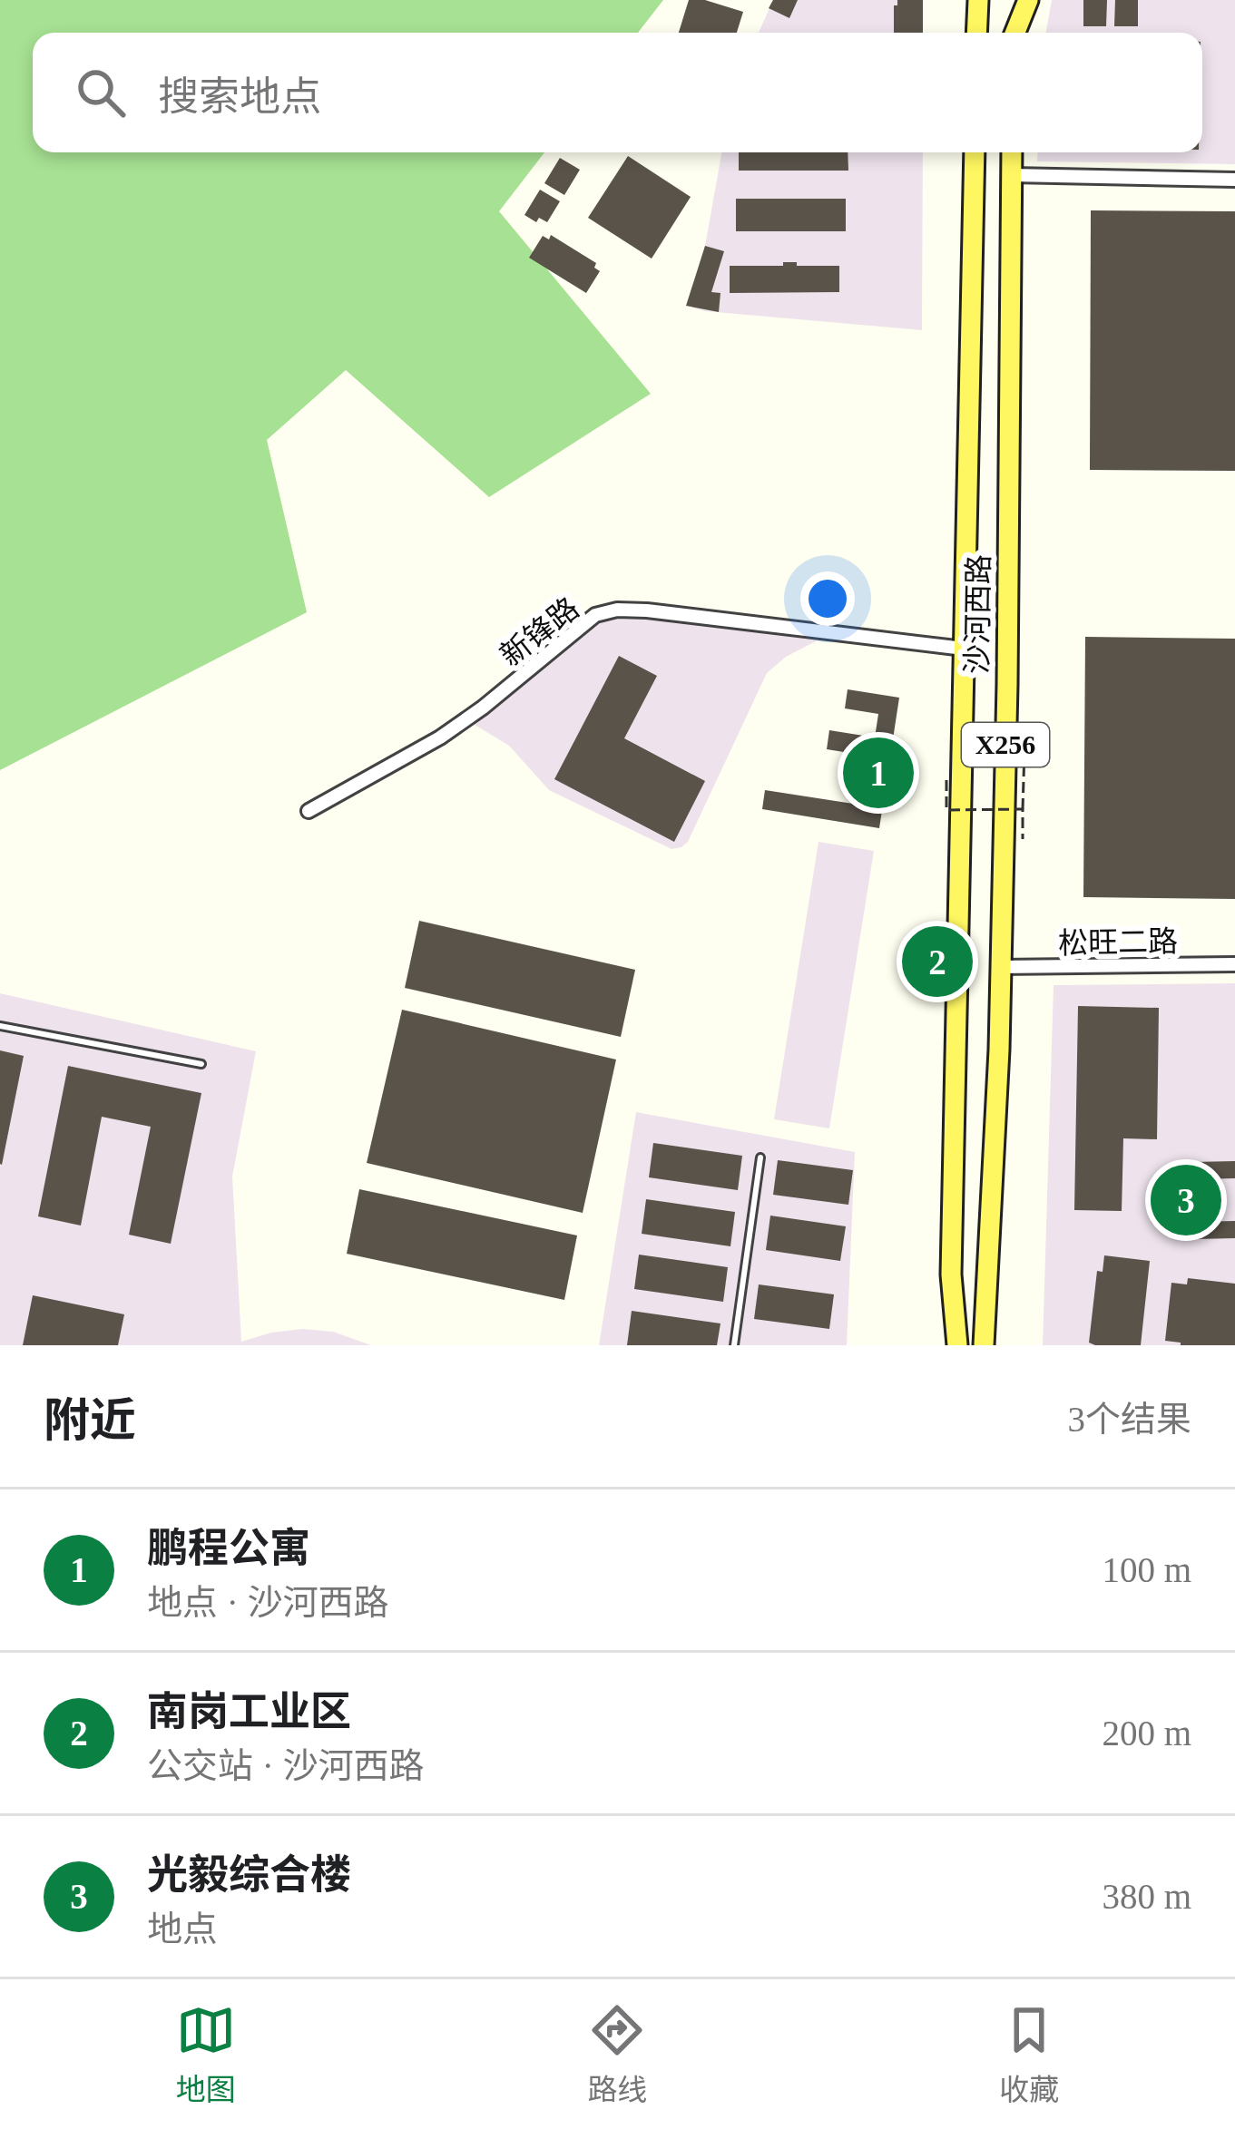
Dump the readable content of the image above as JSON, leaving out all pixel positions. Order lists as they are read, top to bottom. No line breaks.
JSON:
{"streets":{"main road":["沙河西路","X256"],"street":["新锋路","松旺二路"]},"crossings":[["沙河西路","新锋路"],["沙河西路","松旺二路"]],"page":{"search":"搜索地点","pins":["1","2","3"],"heading":["附近","3个结果"],"list":[{"mark":"1","name":"鹏程公寓","note":"地点 · 沙河西路","value":"100 m"},{"mark":"2","name":"南岗工业区","note":"公交站 · 沙河西路","value":"200 m"},{"mark":"3","name":"光毅综合楼","note":"地点","value":"380 m"}],"nav":["地图","路线","收藏"]}}
